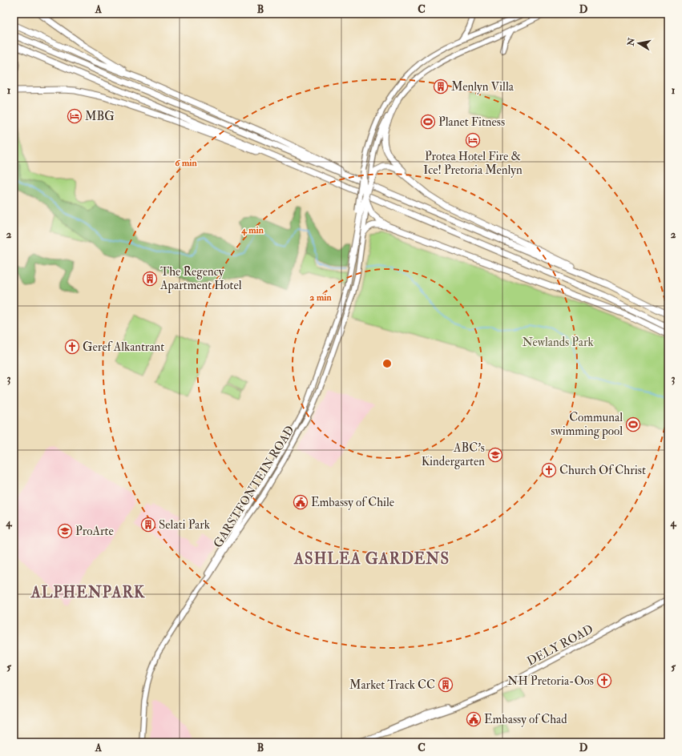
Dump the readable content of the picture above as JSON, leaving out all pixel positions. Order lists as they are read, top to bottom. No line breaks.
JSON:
{"streets":{"main road":["GARSTFONTEIN ROAD","DELY ROAD"]},"districts":["ASHLEA GARDENS","ALPHENPARK"],"parks":["Newlands Park"],"places":{"building":["Menlyn Villa","The Regency Apartment Hotel","Selati Park","Market Track CC"],"hotel":["MBG","Protea Hotel Fire & Ice! Pretoria Menlyn"],"sports":["Planet Fitness","Communal swimming pool"],"church":["Geref Alkantrant","Church Of Christ","NH Pretoria-Oos"],"school or university":["ABC's Kindergarten","ProArte"],"public building":["Embassy of Chile","Embassy of Chad"]},"north":"left","grid":{"columns":["A","B","C","D"],"rows":["1","2","3","4","5"]},"rings":["6 min","4 min","2 min"]}
